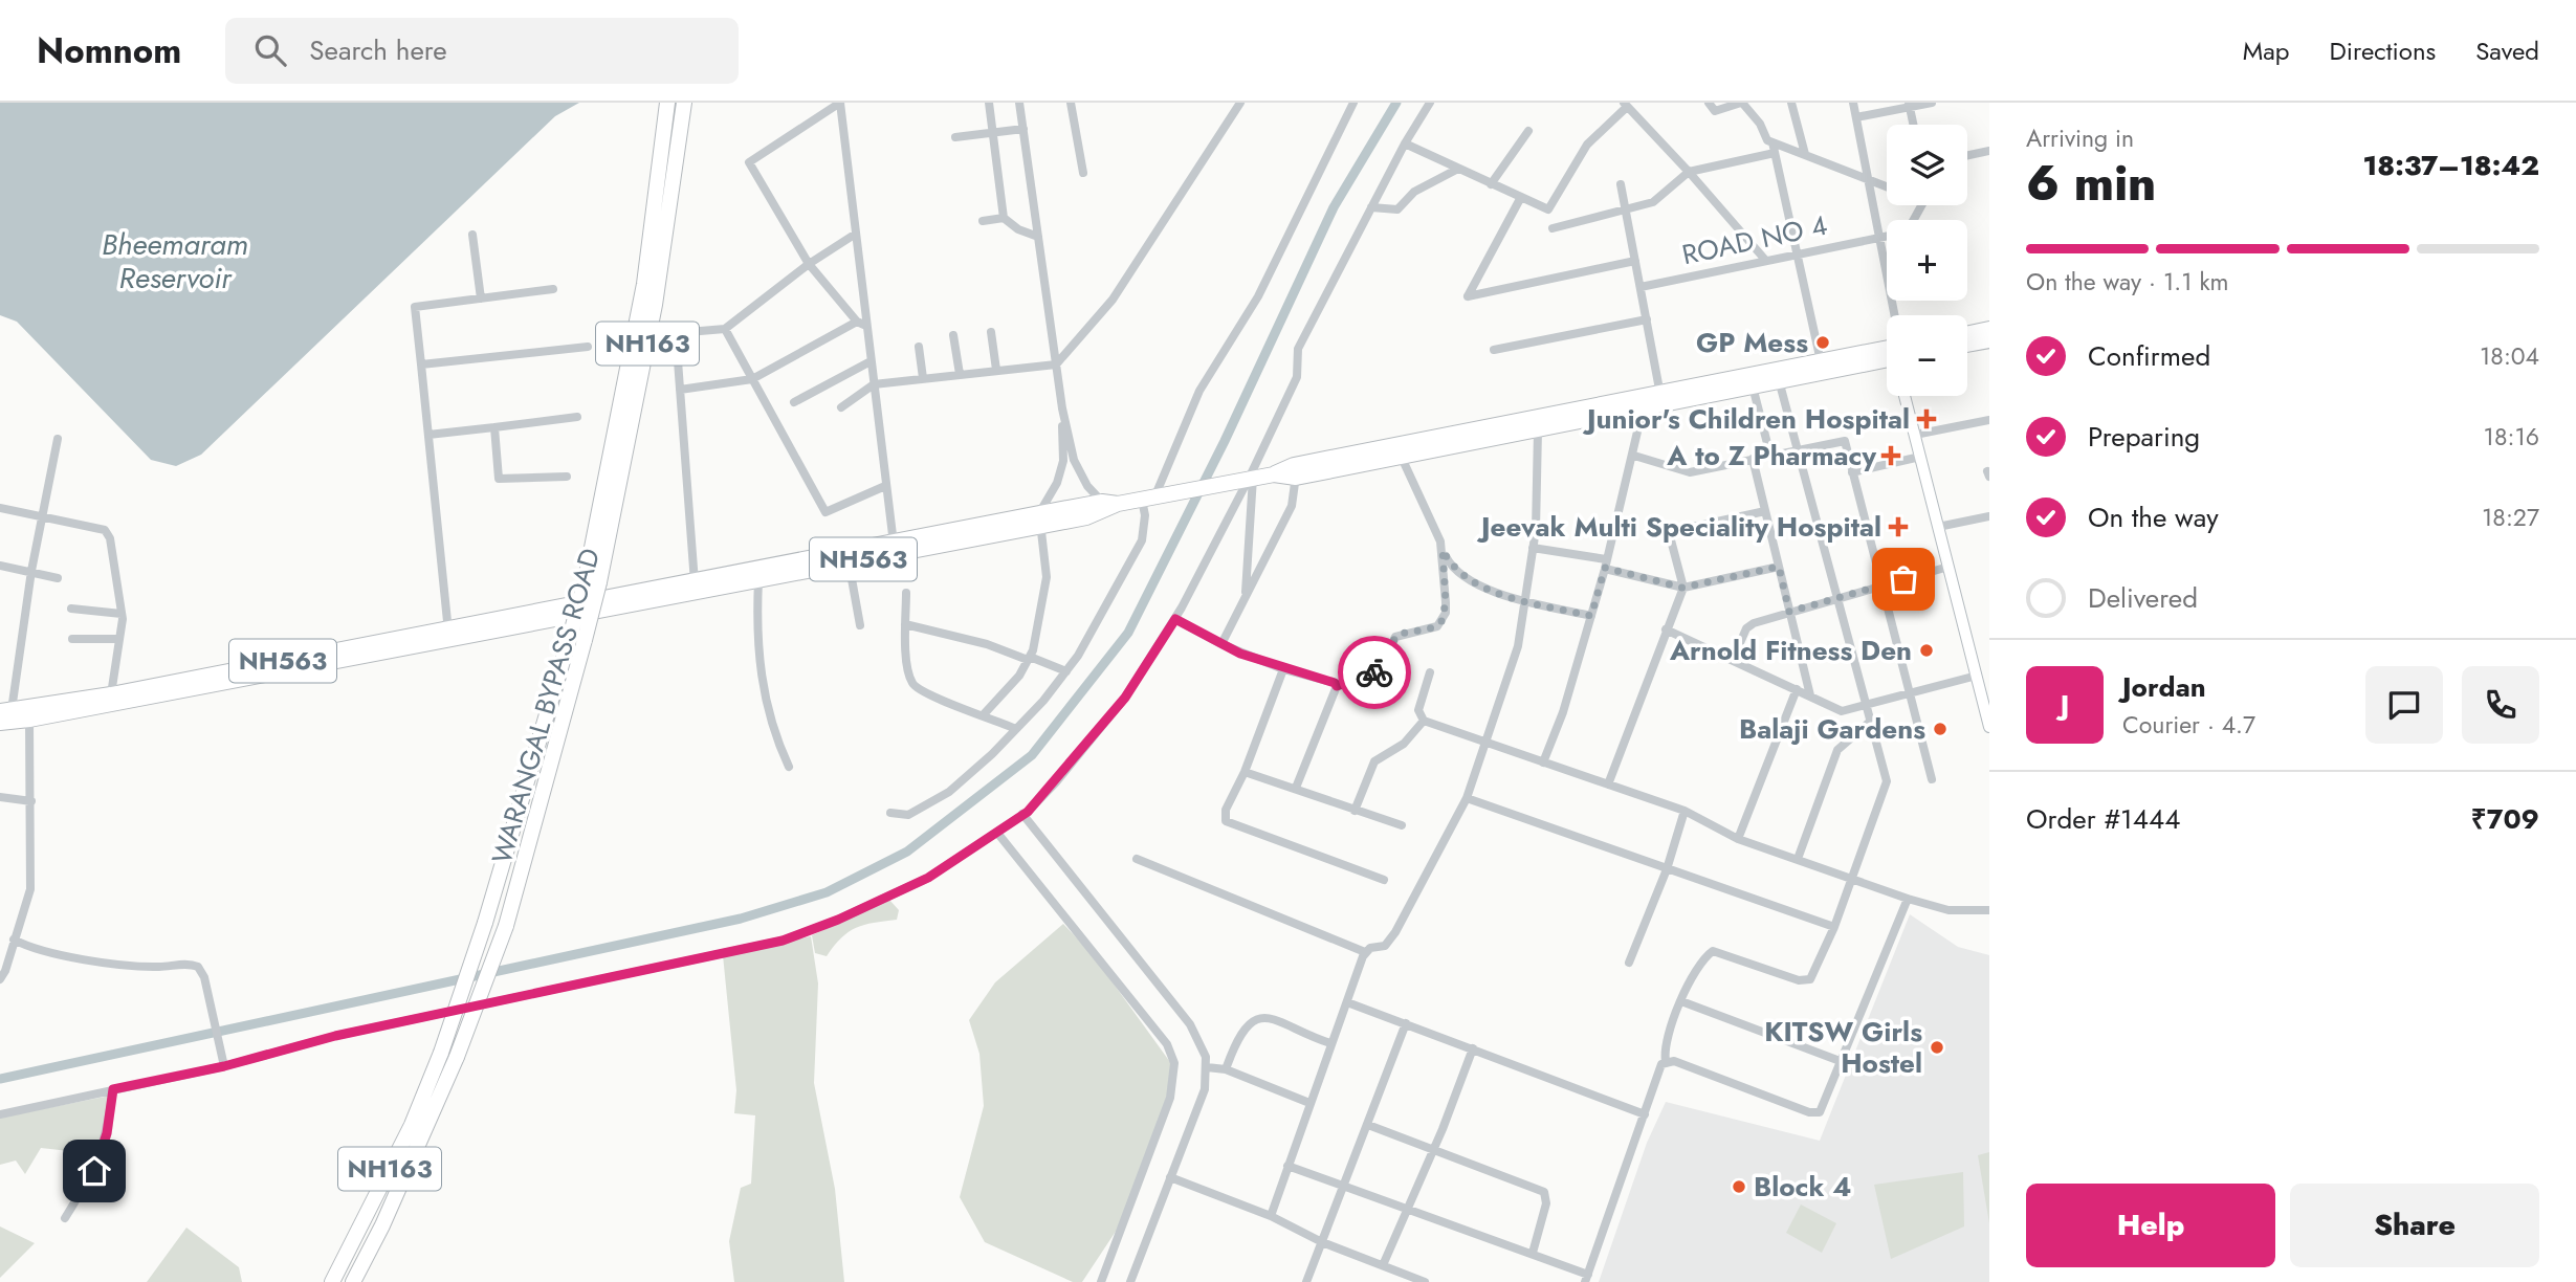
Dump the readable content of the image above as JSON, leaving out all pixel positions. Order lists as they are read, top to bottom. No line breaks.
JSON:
{"streets":{"highway":["NH163","NH563","WARANGAL BYPASS ROAD"],"street":["ROAD NO 4"]},"water":["Bheemaram Reservoir"],"places":{"other":["GP Mess","Arnold Fitness Den","Balaji Gardens","KITSW Girls Hostel","Block 4"],"health":["Junior's Children Hospital","A to Z Pharmacy","Jeevak Multi Speciality Hospital"]},"page":{"header":"Nomnom","search":"Search here","nav":["Map","Directions","Saved"],"heading":["6 min","Arriving in","18:37–18:42"],"panel":["Jordan","Courier · 4.7","Order #1444","₹709"],"map_buttons":["+","−"],"bar":"On the way · 1.1 km","list":[["Confirmed","18:04"],["Preparing","18:16"],["On the way","18:27"],"Delivered"],"round":"J","buttons":["Help","Share"]}}
